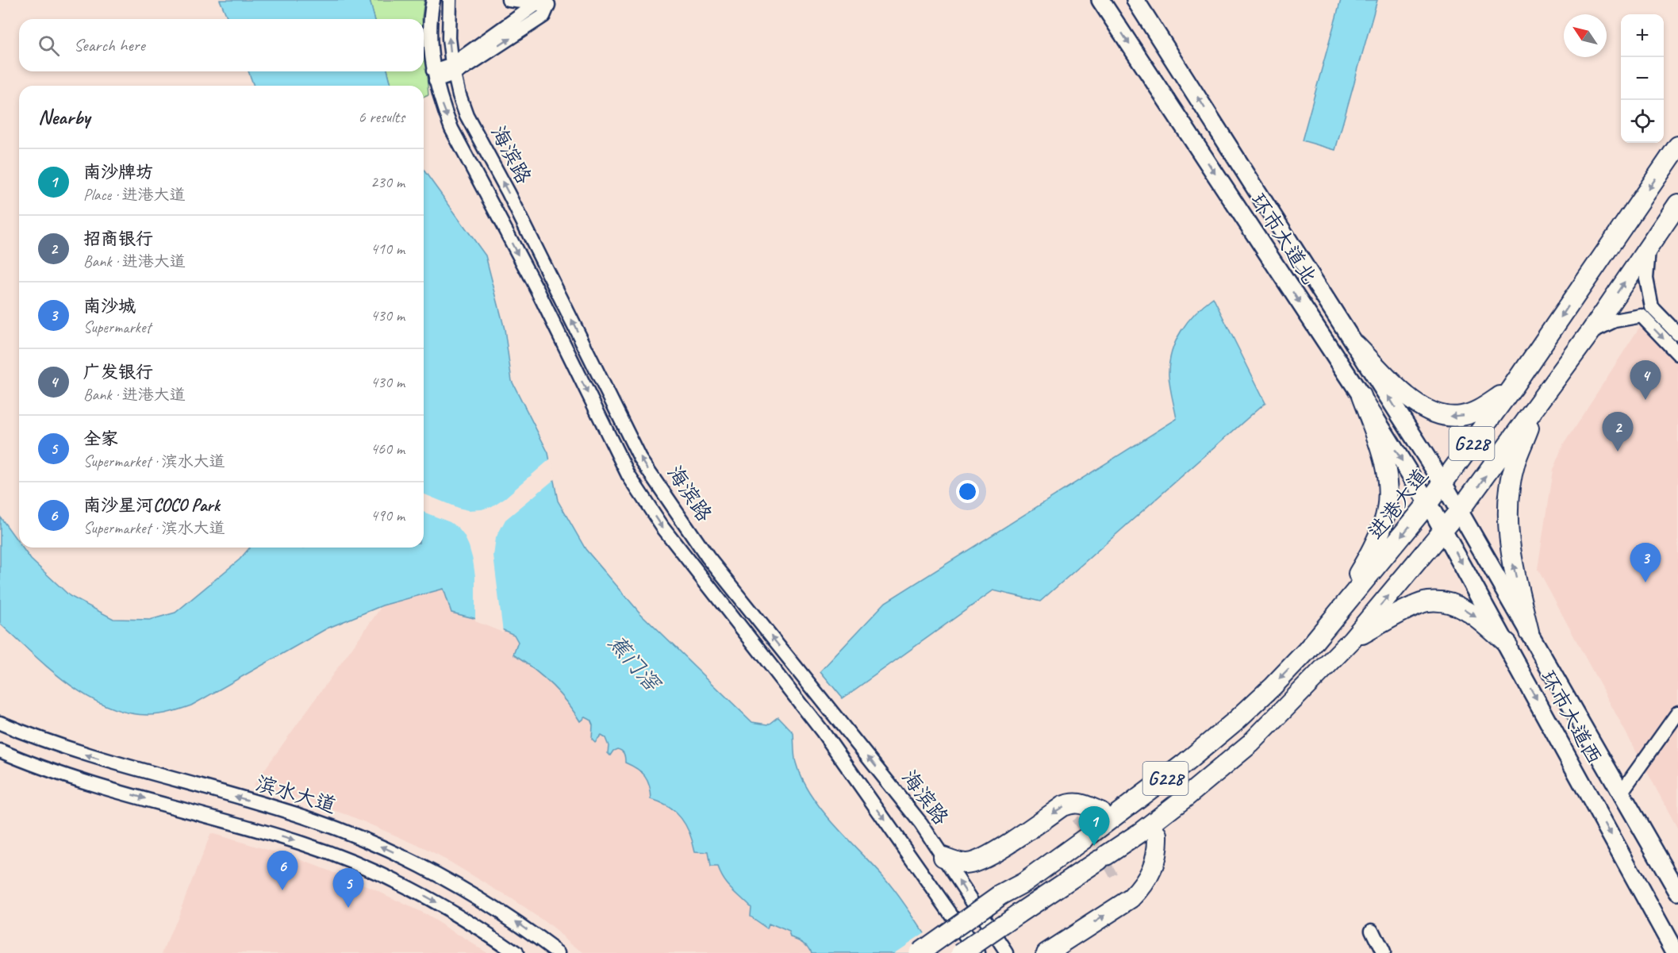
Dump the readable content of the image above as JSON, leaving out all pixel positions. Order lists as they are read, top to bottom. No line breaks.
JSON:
{"streets":{"highway":["G228","进港大道"],"main road":["环市大道北","环市大道西"],"street":["海滨路","滨水大道"]},"crossings":[["环市大道北","进港大道"],["环市大道北","环市大道西"],["G228","环市大道西"],["进港大道","环市大道西"]],"water":["蕉门滘"],"north":"top left","page":{"map_buttons":["+","−"],"search":"Search here","heading":["Nearby","6 results"],"list":[{"mark":"1","name":"南沙牌坊","note":"Place · 进港大道","value":"230 m"},{"mark":"2","name":"招商银行","note":"Bank · 进港大道","value":"410 m"},{"mark":"3","name":"南沙城","note":"Supermarket","value":"430 m"},{"mark":"4","name":"广发银行","note":"Bank · 进港大道","value":"430 m"},{"mark":"5","name":"全家","note":"Supermarket · 滨水大道","value":"460 m"},{"mark":"6","name":"南沙星河COCO Park","note":"Supermarket · 滨水大道","value":"490 m"}],"pins":["4","2","3","1","6","5"]}}
